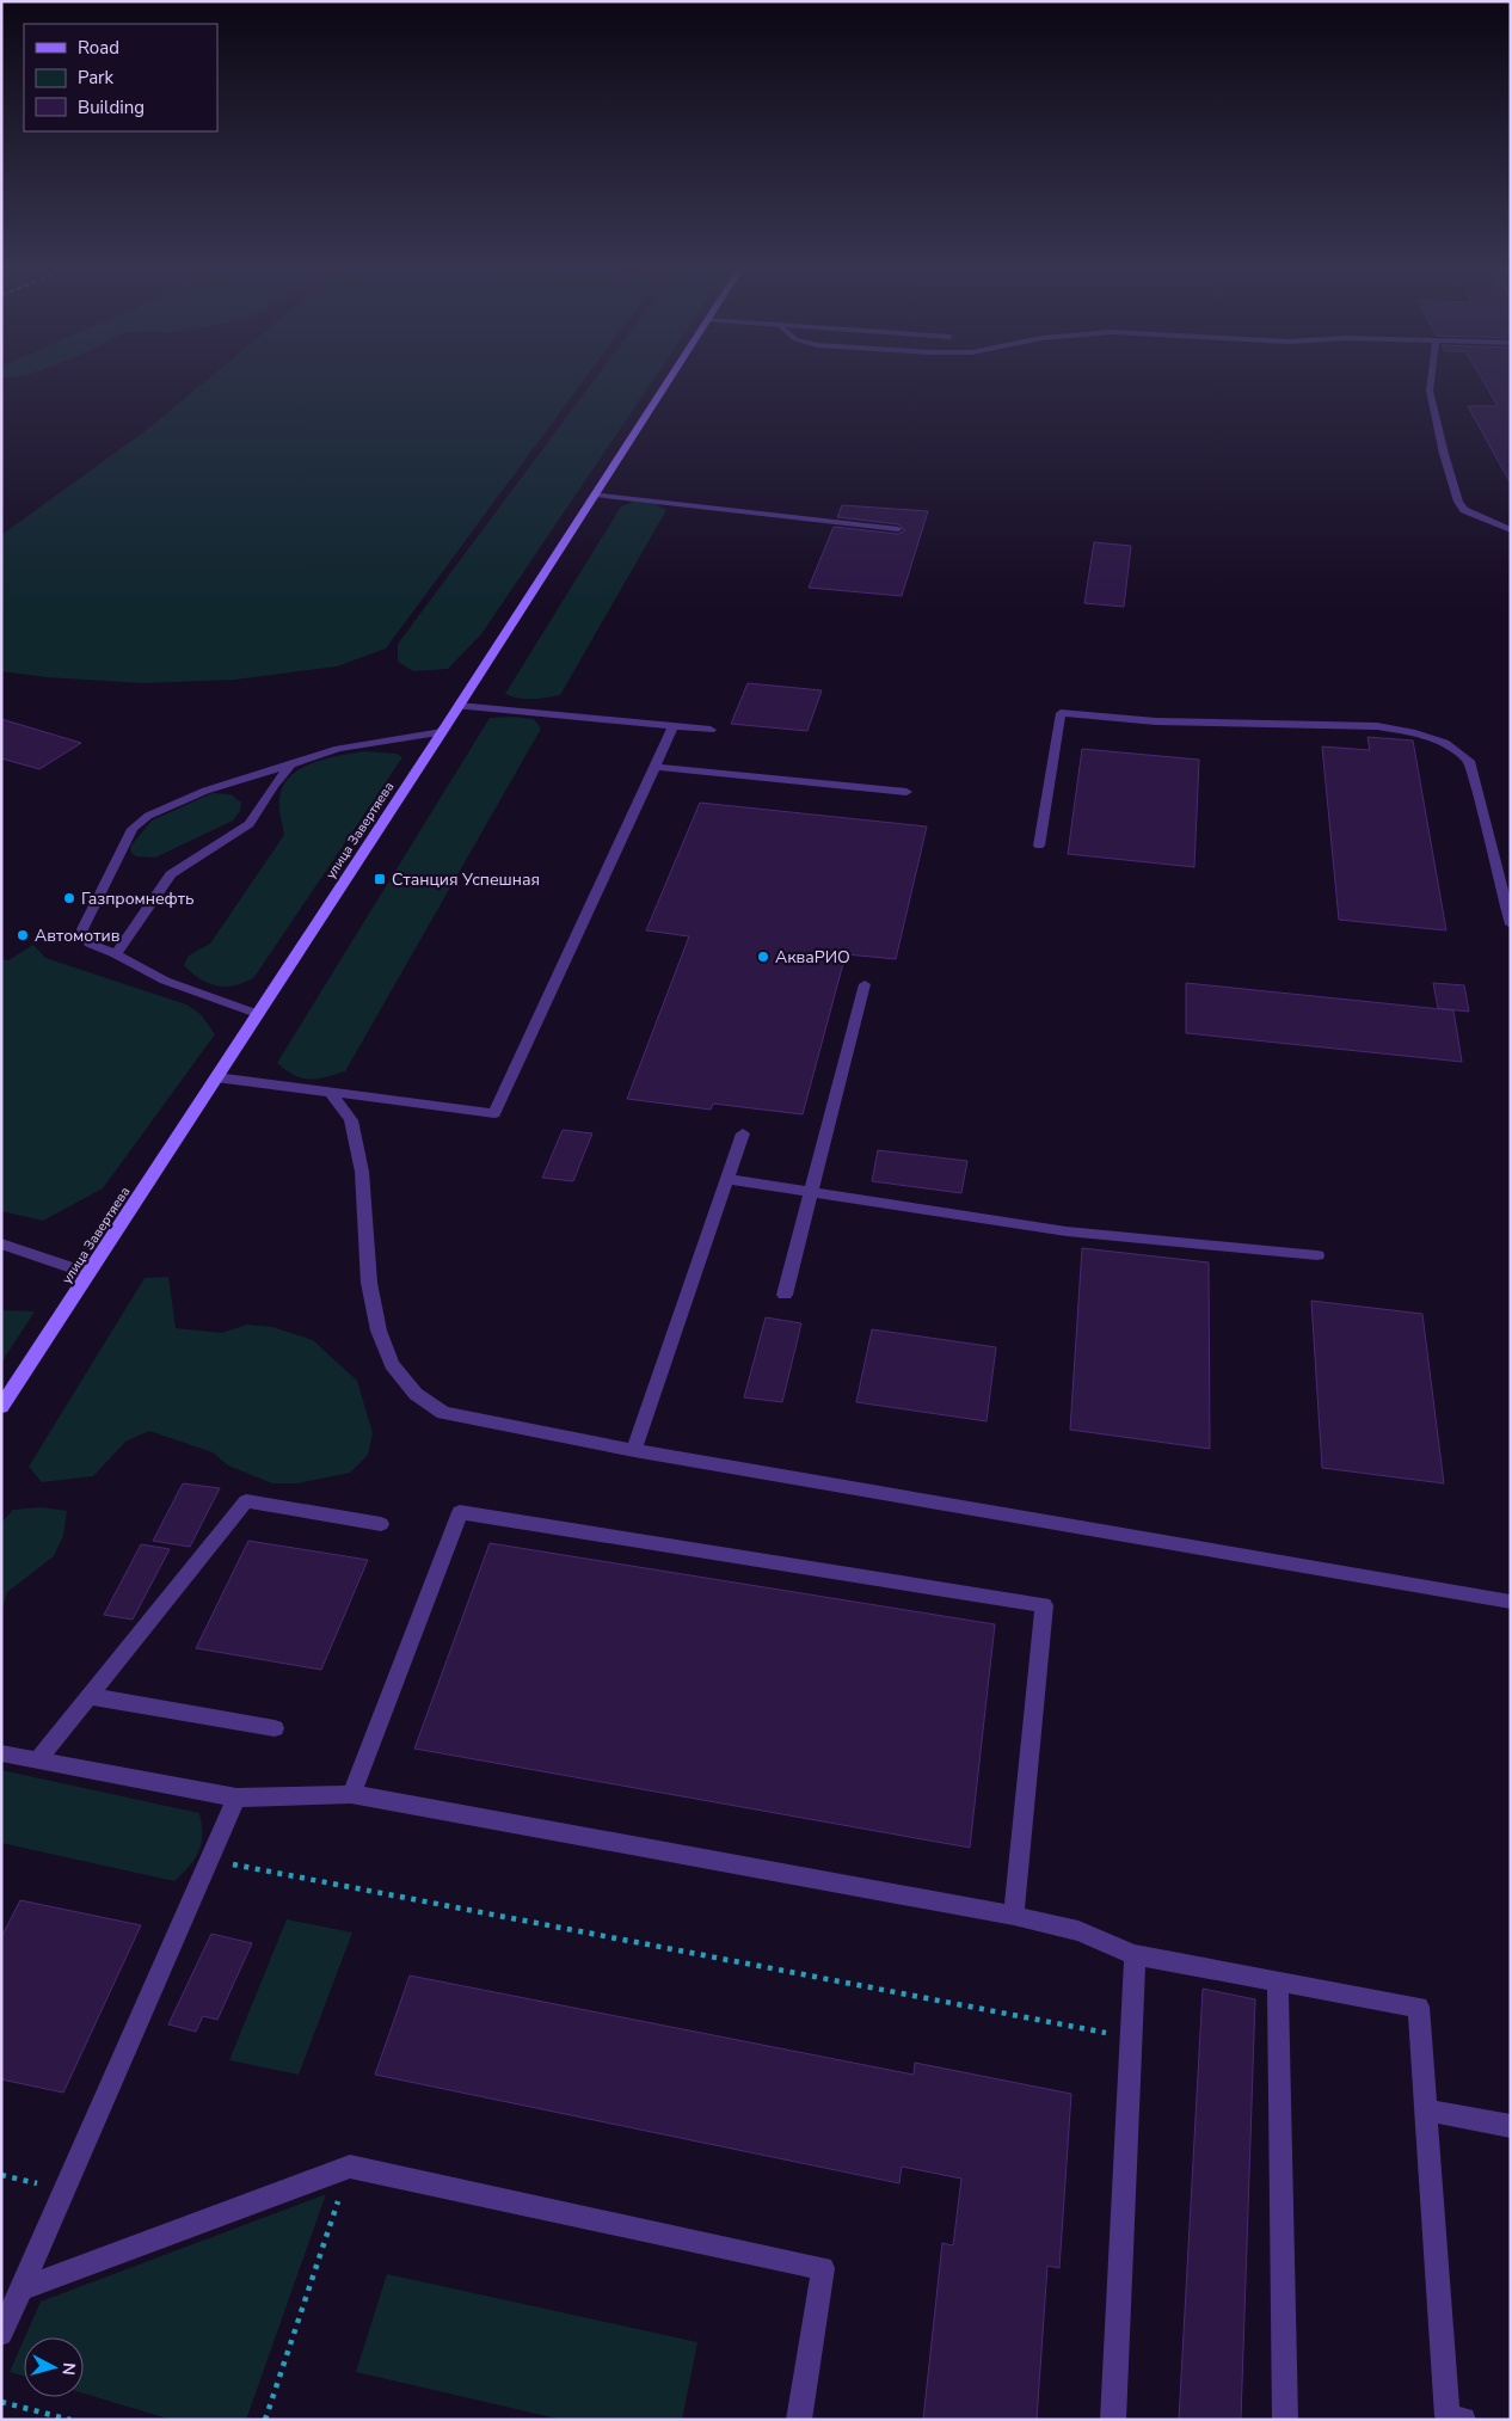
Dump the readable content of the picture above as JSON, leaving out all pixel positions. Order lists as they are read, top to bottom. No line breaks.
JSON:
{"streets":{"main road":["улица Завертяева"]},"places":{"transit":["Станция Успешная"],"other":["Газпромнефть","Автомотив","АкваРИО"]},"legend":["Road","Park","Building"],"north":"right"}
